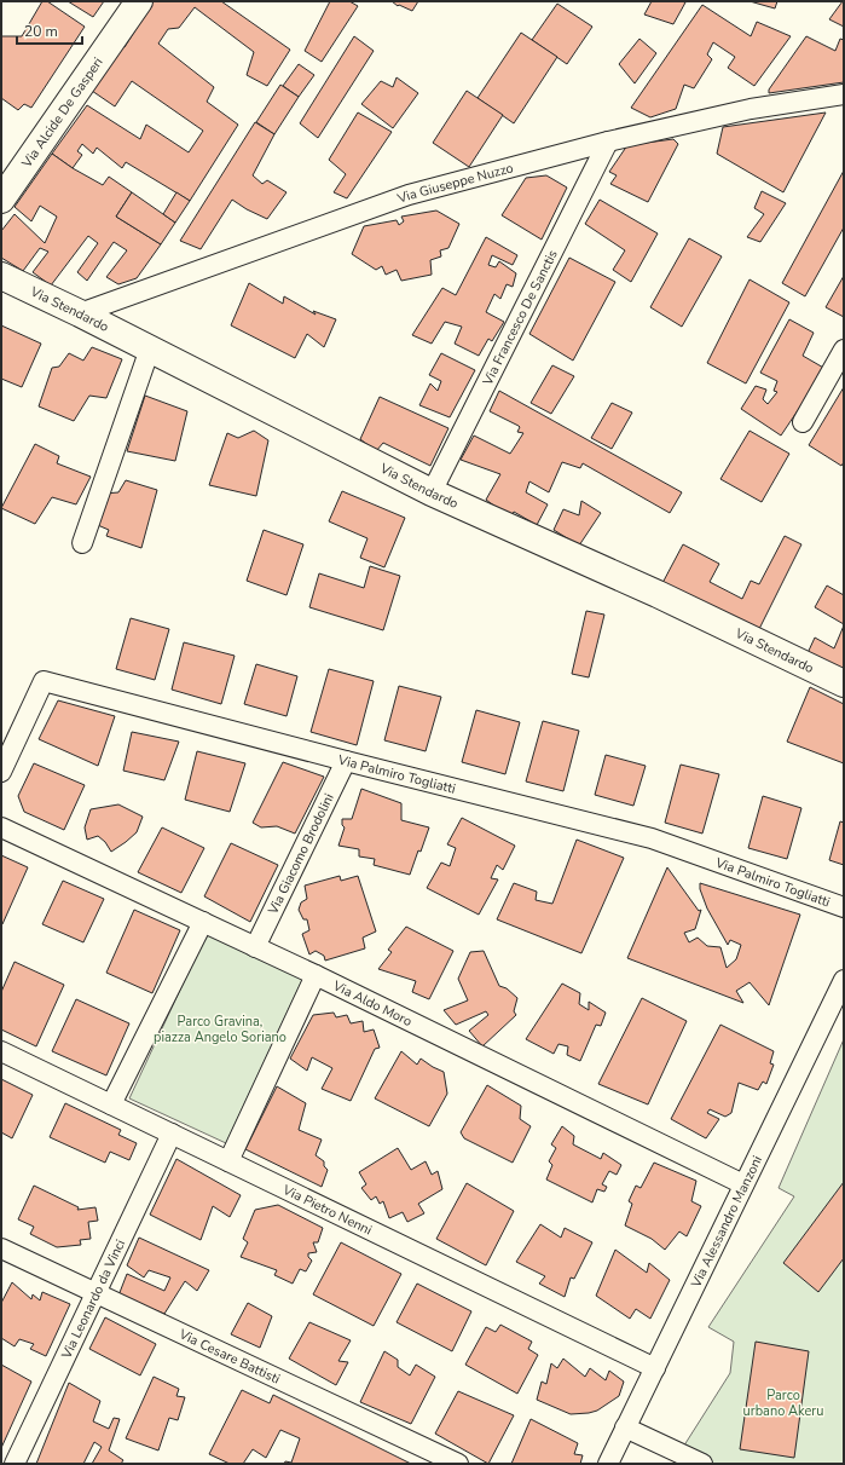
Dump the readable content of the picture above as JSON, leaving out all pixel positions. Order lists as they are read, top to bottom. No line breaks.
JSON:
{"streets":{"street":["Via Alcide De Gasperi","Via Giuseppe Nuzzo","Via Stendardo","Via Francesco De Sanctis","Via Palmiro Togliatti","Via Giacomo Brodolini","Via Aldo Moro","Via Pietro Nenni","Via Alessandro Manzoni","Via Leonardo da Vinci","Via Cesare Battisti"]},"crossings":[["Via Giuseppe Nuzzo","Via Stendardo"],["Via Giuseppe Nuzzo","Via Francesco De Sanctis"],["Via Stendardo","Via Francesco De Sanctis"],["Via Palmiro Togliatti","Via Giacomo Brodolini"],["Via Giacomo Brodolini","Via Aldo Moro"],["Via Aldo Moro","Via Alessandro Manzoni"],["Via Pietro Nenni","Via Alessandro Manzoni"],["Via Pietro Nenni","Via Leonardo da Vinci"],["Via Leonardo da Vinci","Via Cesare Battisti"]],"parks":["Parco Gravina, piazza Angelo Soriano","Parco urbano Akeru"],"scale_bar":"20 m"}
